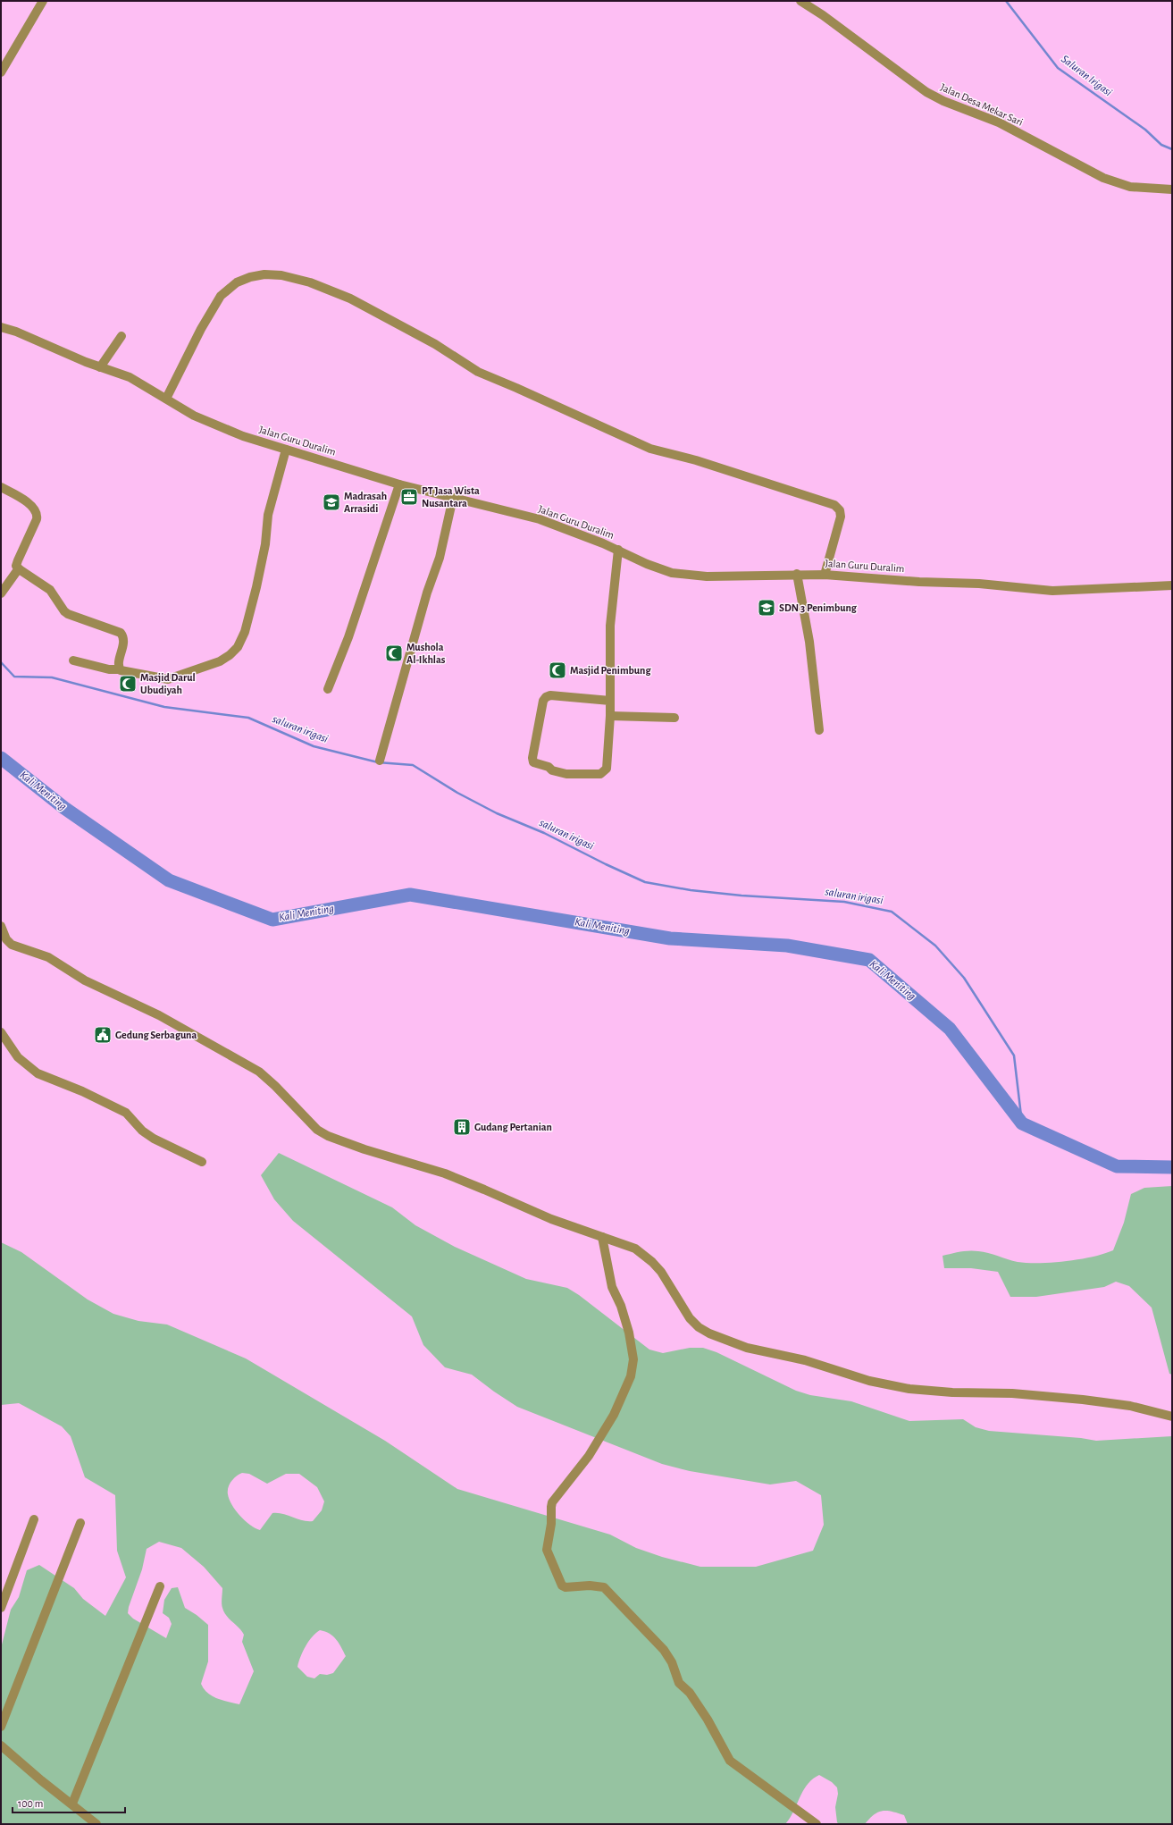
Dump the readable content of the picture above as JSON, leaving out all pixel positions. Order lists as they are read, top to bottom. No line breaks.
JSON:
{"streets":{"street":["Jalan Desa Mekar Sari","Jalan Guru Duralim"]},"water":["Saluran Irigasi","saluran irigasi","Kali Meniting"],"places":{"office":["PT Jasa Wista Nusantara"],"school or university":["Madrasah Arrasidi","SDN 3 Penimbung"],"mosque":["Mushola Al-Ikhlas","Masjid Penimbung","Masjid Darul Ubudiyah"],"public building":["Gedung Serbaguna"],"building":["Gudang Pertanian"]},"scale_bar":"100 m"}
